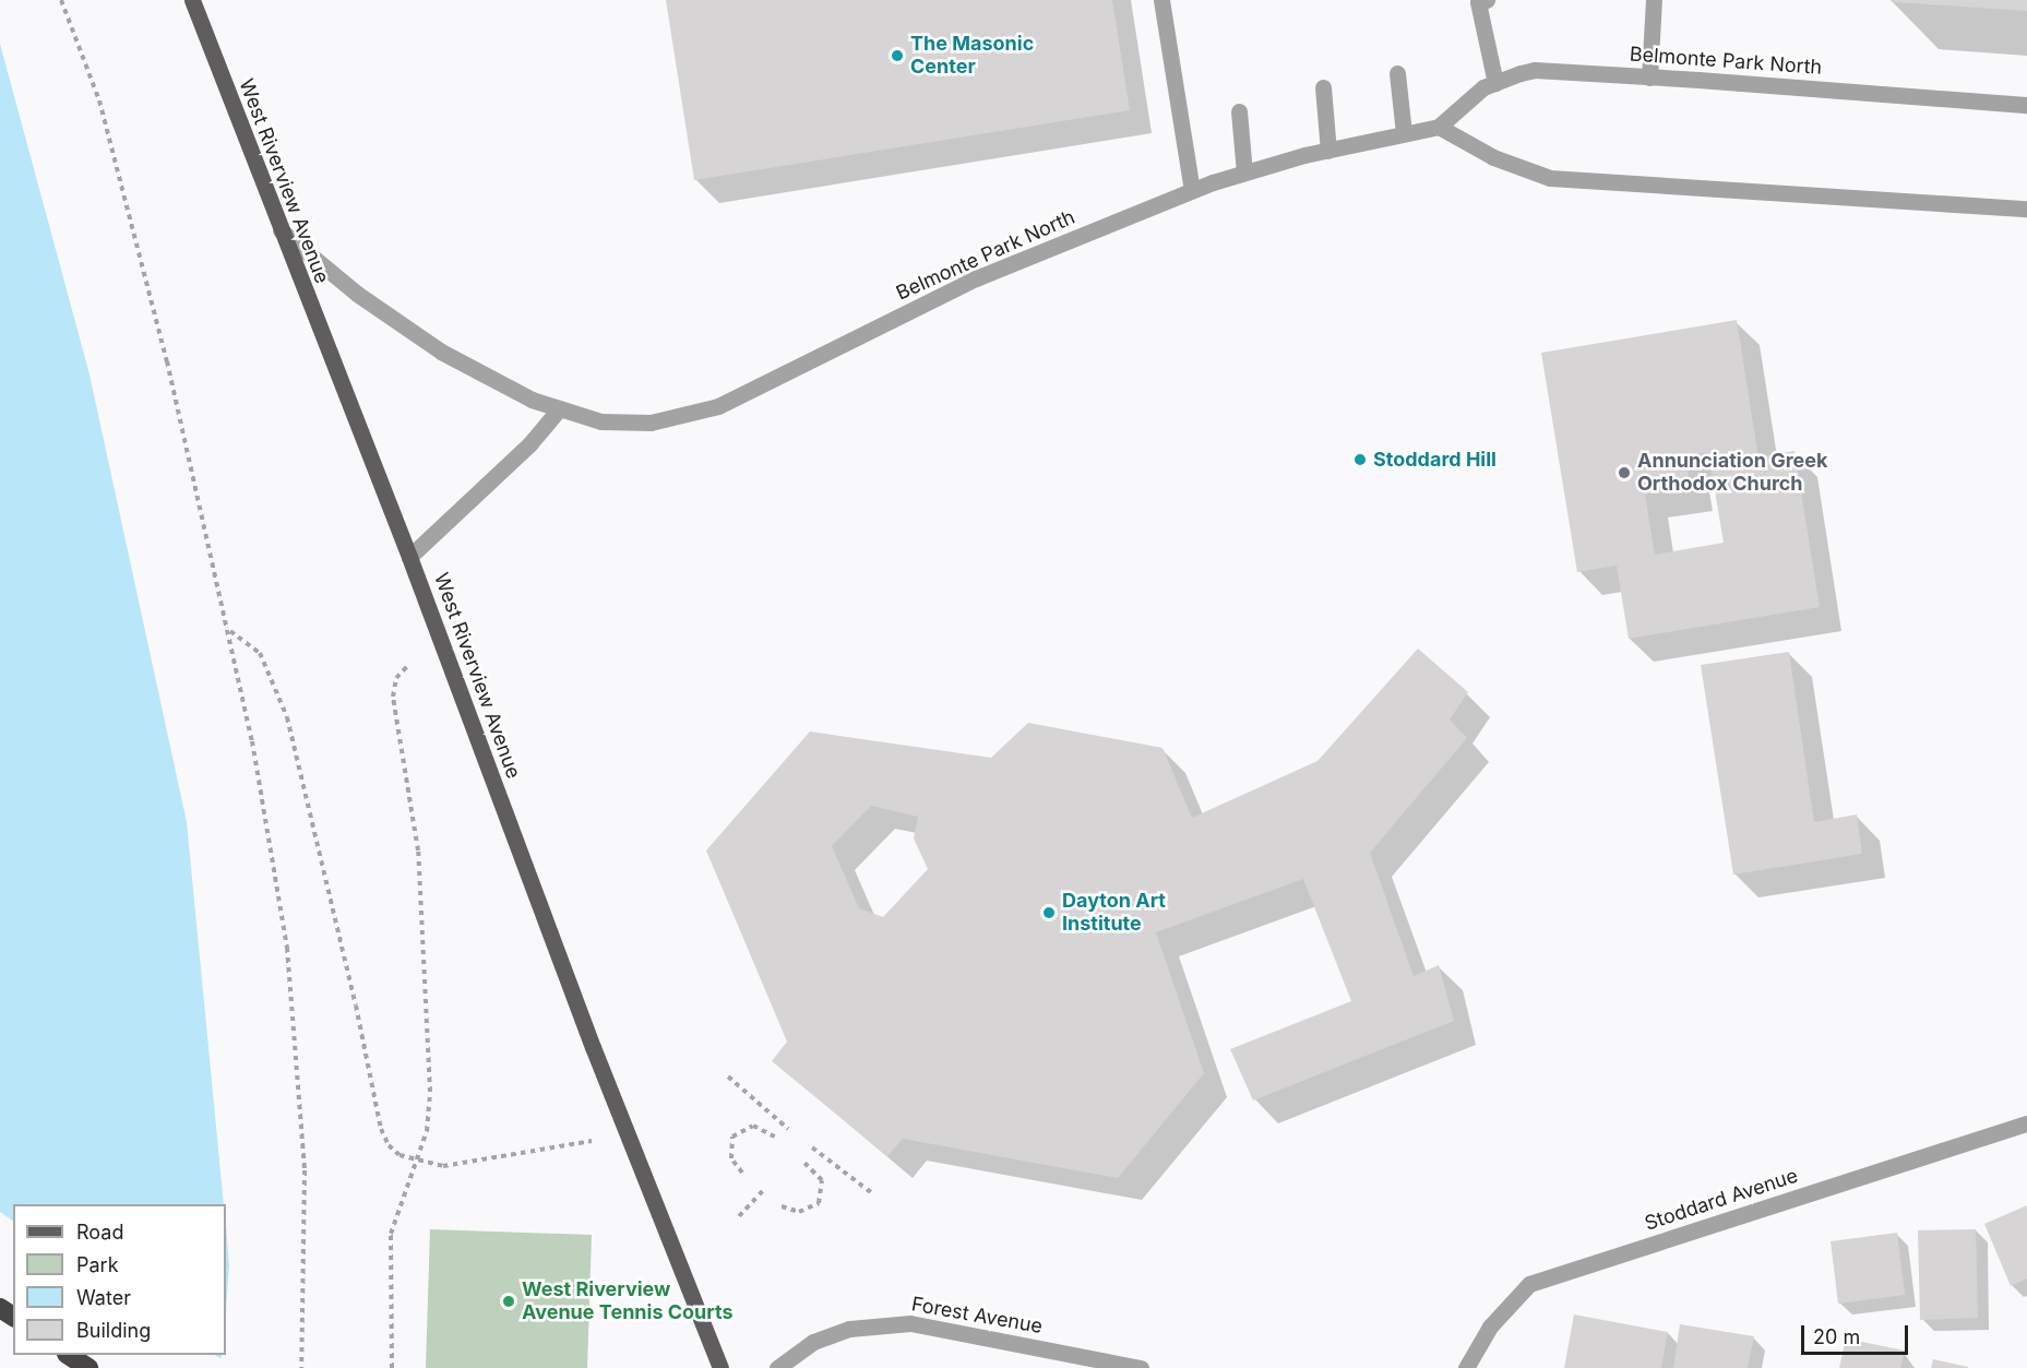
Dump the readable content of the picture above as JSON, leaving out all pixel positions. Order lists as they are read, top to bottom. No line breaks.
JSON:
{"streets":{"main road":["West Riverview Avenue"],"street":["Belmonte Park North","Stoddard Avenue","Forest Avenue"]},"crossings":[["Belmonte Park North","West Riverview Avenue"]],"places":["The Masonic Center","Stoddard Hill","Annunciation Greek Orthodox Church","Dayton Art Institute","West Riverview Avenue Tennis Courts"],"legend":["Road","Park","Water","Building"],"scale_bar":"20 m"}
